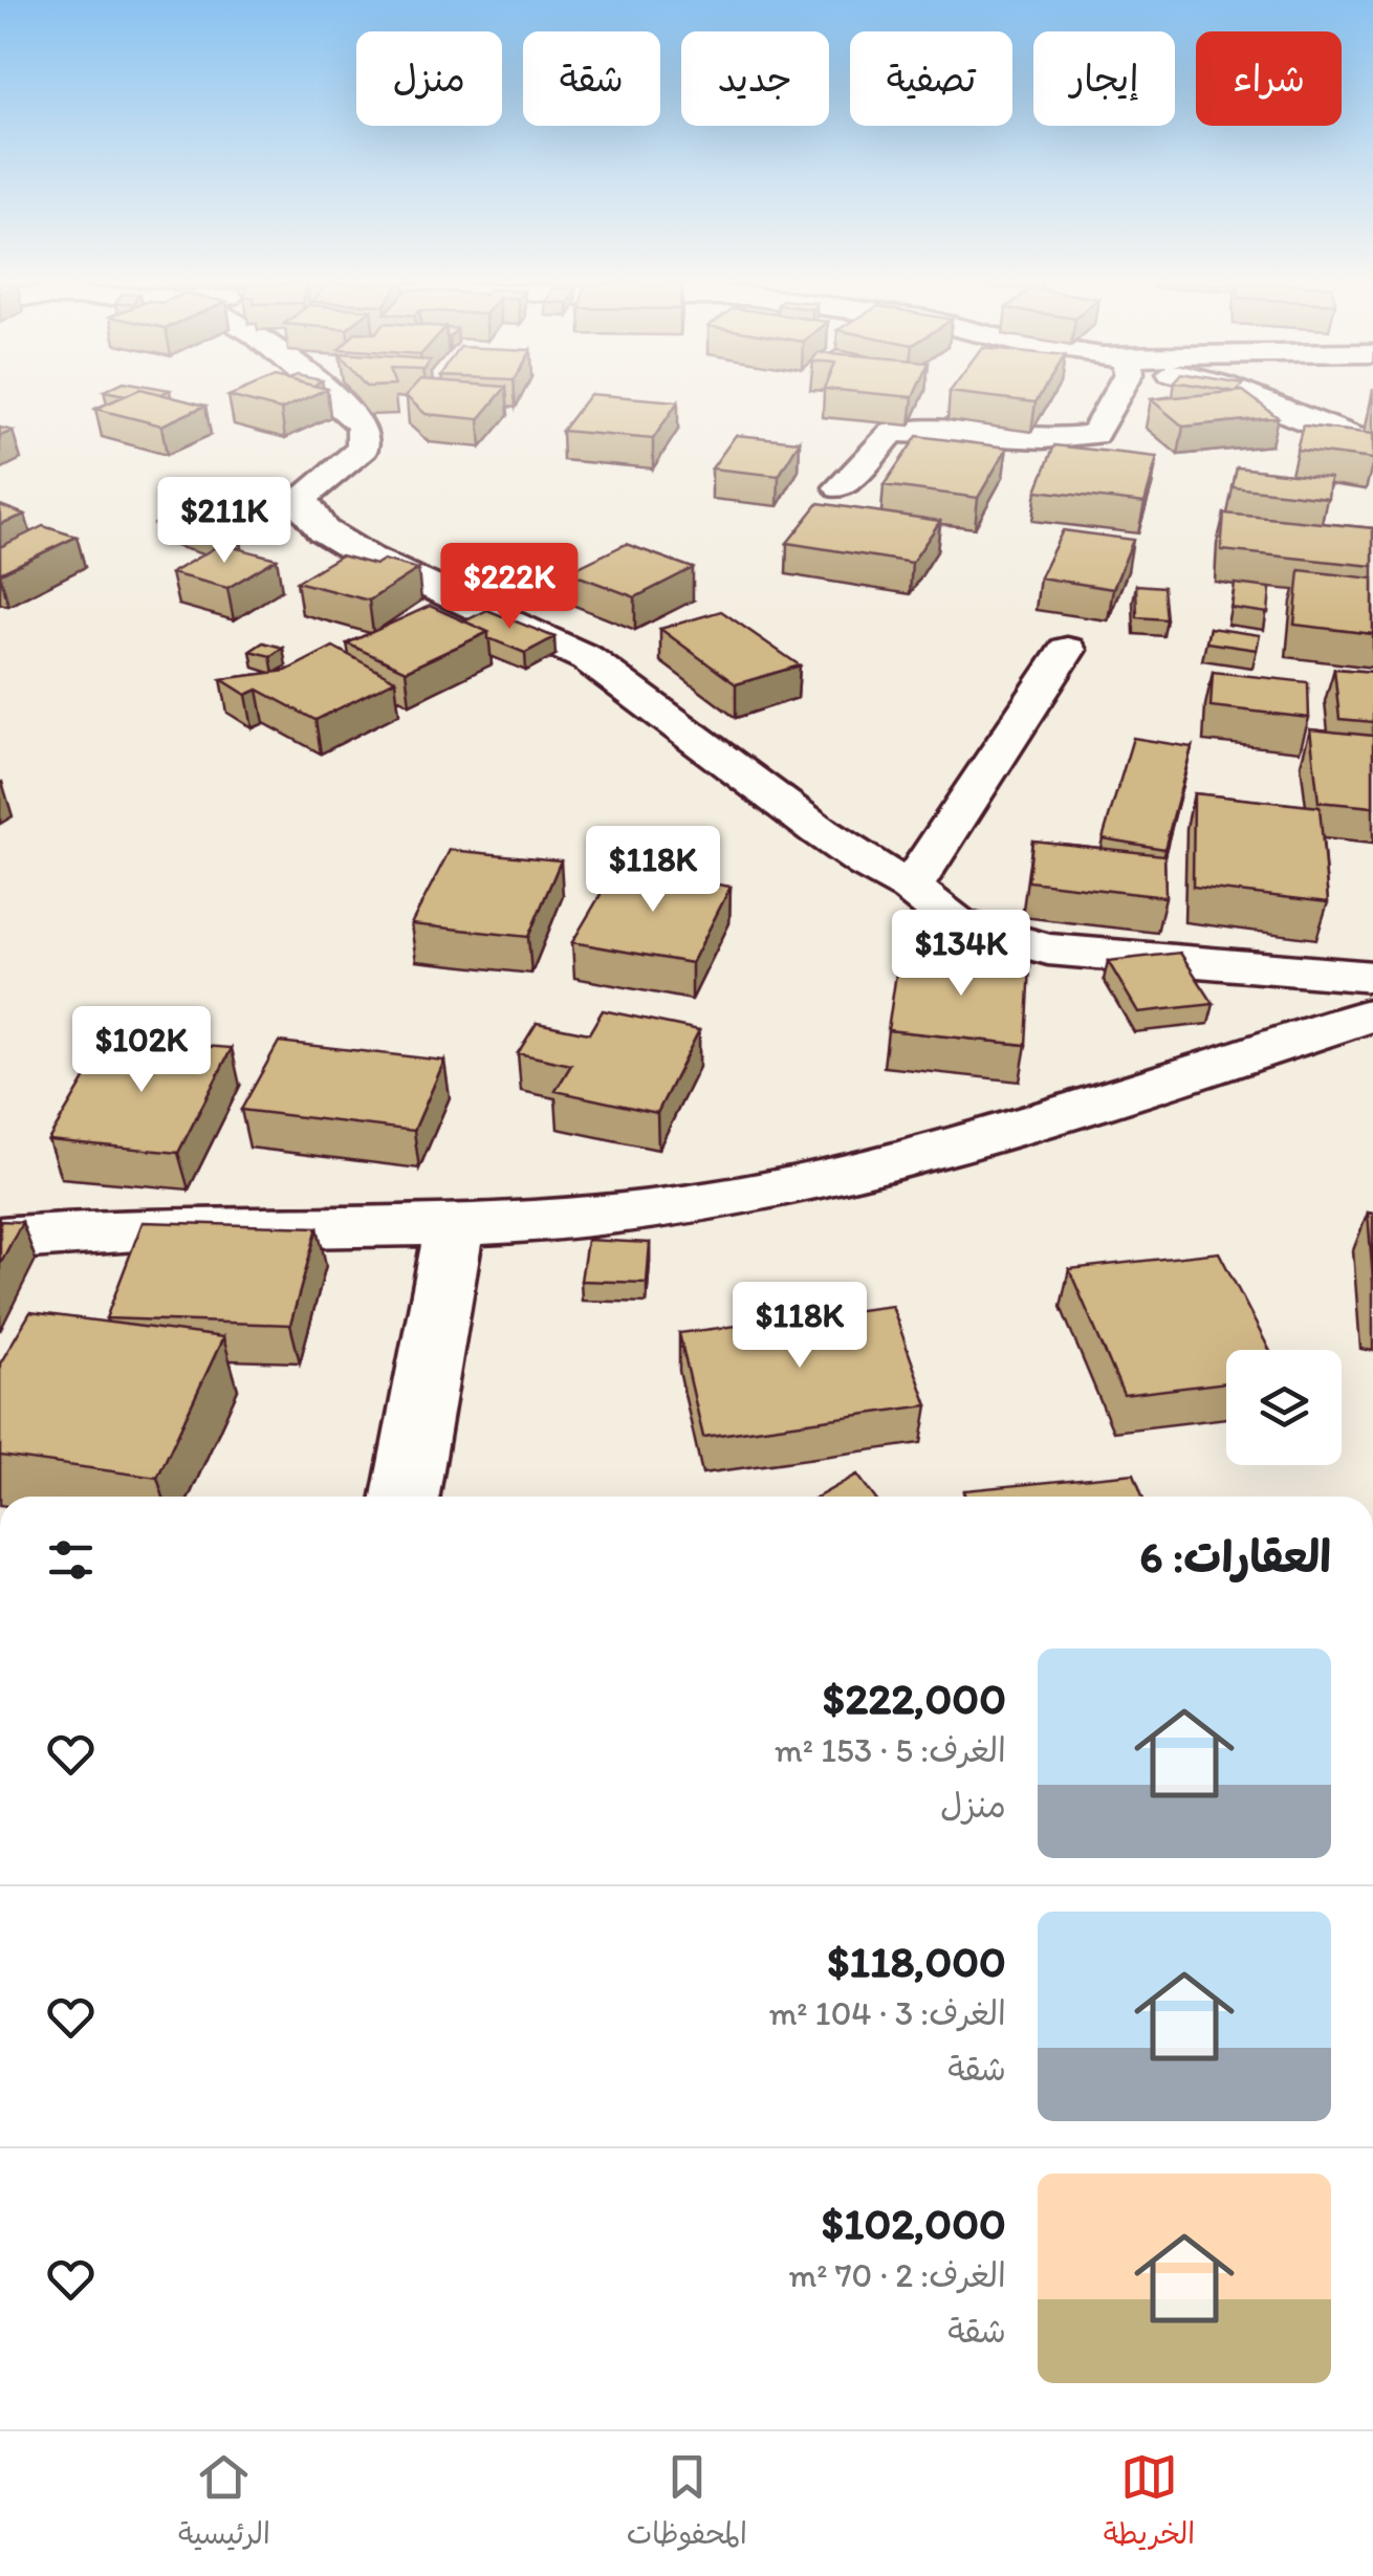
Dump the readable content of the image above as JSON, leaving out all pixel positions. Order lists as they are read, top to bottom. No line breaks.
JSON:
{"page":{"chip":["شراء","إيجار","تصفية","جديد","شقة","منزل"],"price":["$211K","$222K","$118K","$134K","$102K","$118K"],"heading":"العقارات: 6","list":[{"name":"$222,000","note":"الغرف: 5 · 153 m² · منزل"},{"name":"$118,000","note":"الغرف: 3 · 104 m² · شقة"},{"name":"$102,000","note":"الغرف: 2 · 70 m² · شقة"}],"tabs":["الخريطة","المحفوظات","الرئيسية"]}}
